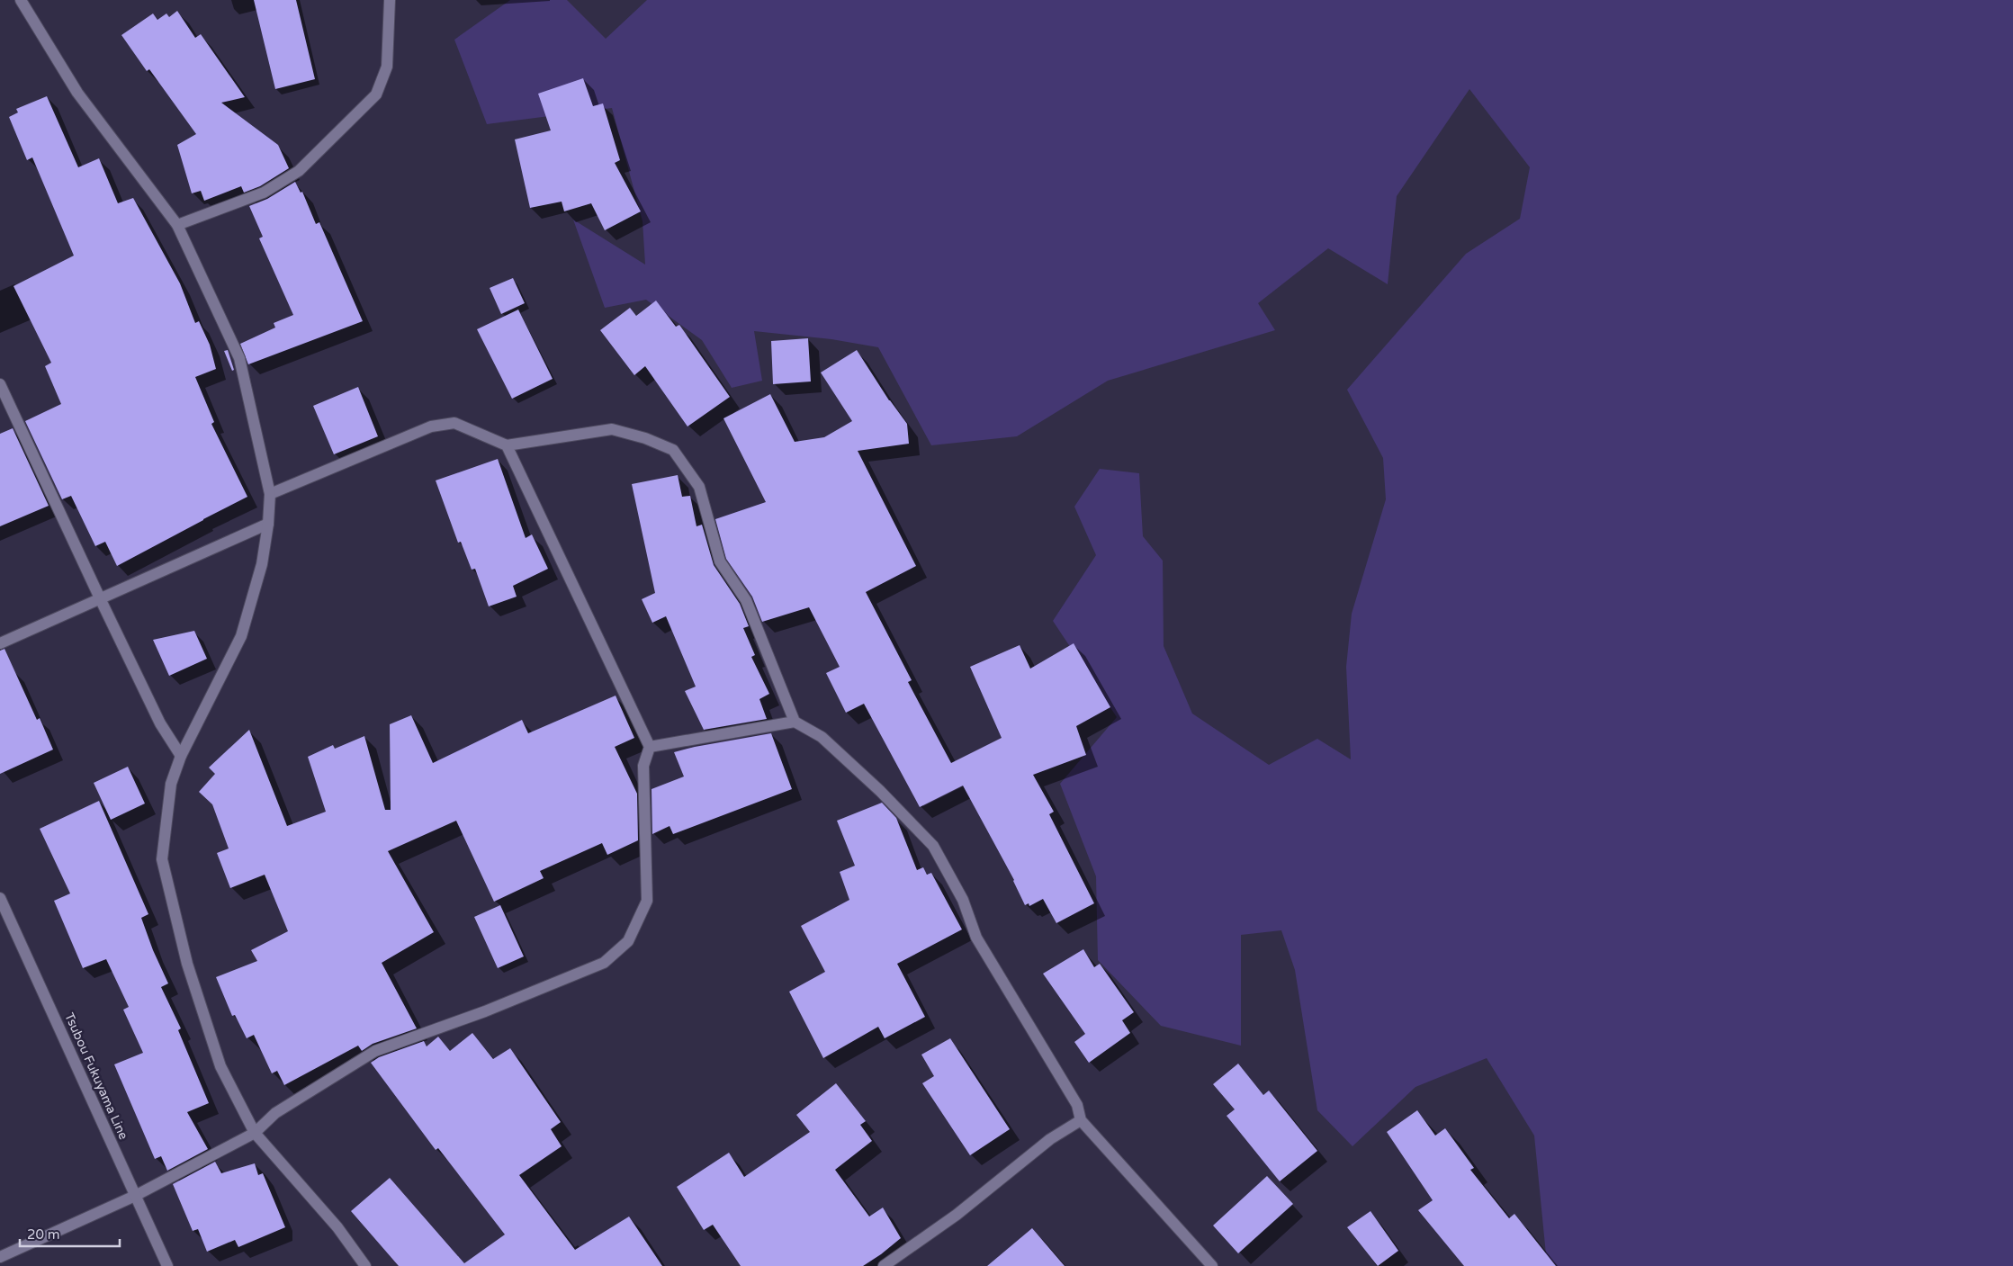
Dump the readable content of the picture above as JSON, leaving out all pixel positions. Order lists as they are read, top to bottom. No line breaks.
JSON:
{"streets":{"street":["Tsubou Fukuyama Line"]},"scale_bar":"20 m"}
